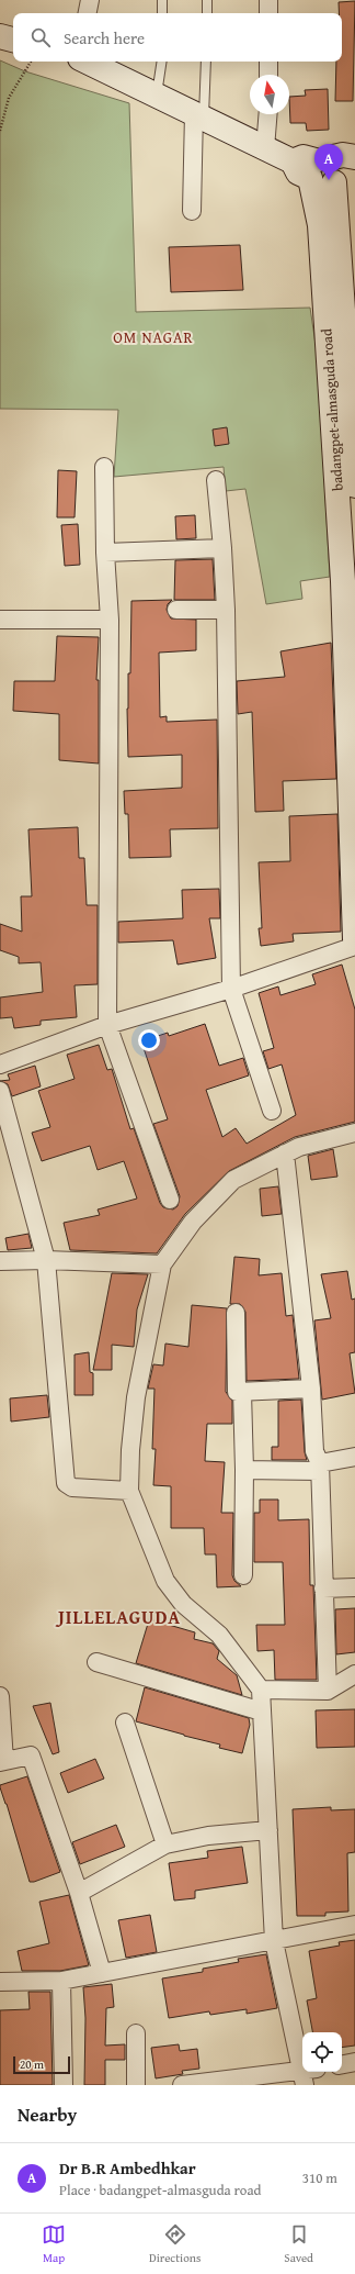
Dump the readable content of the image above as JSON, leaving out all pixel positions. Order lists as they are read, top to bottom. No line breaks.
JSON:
{"streets":{"street":["badangpet-almasguda road"]},"districts":["OM NAGAR","JILLELAGUDA"],"scale_bar":"20 m","north":"top","page":{"search":"Search here","pins":"A","scale":"20 m","heading":"Nearby","list":[{"mark":"A","name":"Dr B.R Ambedhkar","note":"Place · badangpet-almasguda road","value":"310 m"}],"nav":["Map","Directions","Saved"]}}
